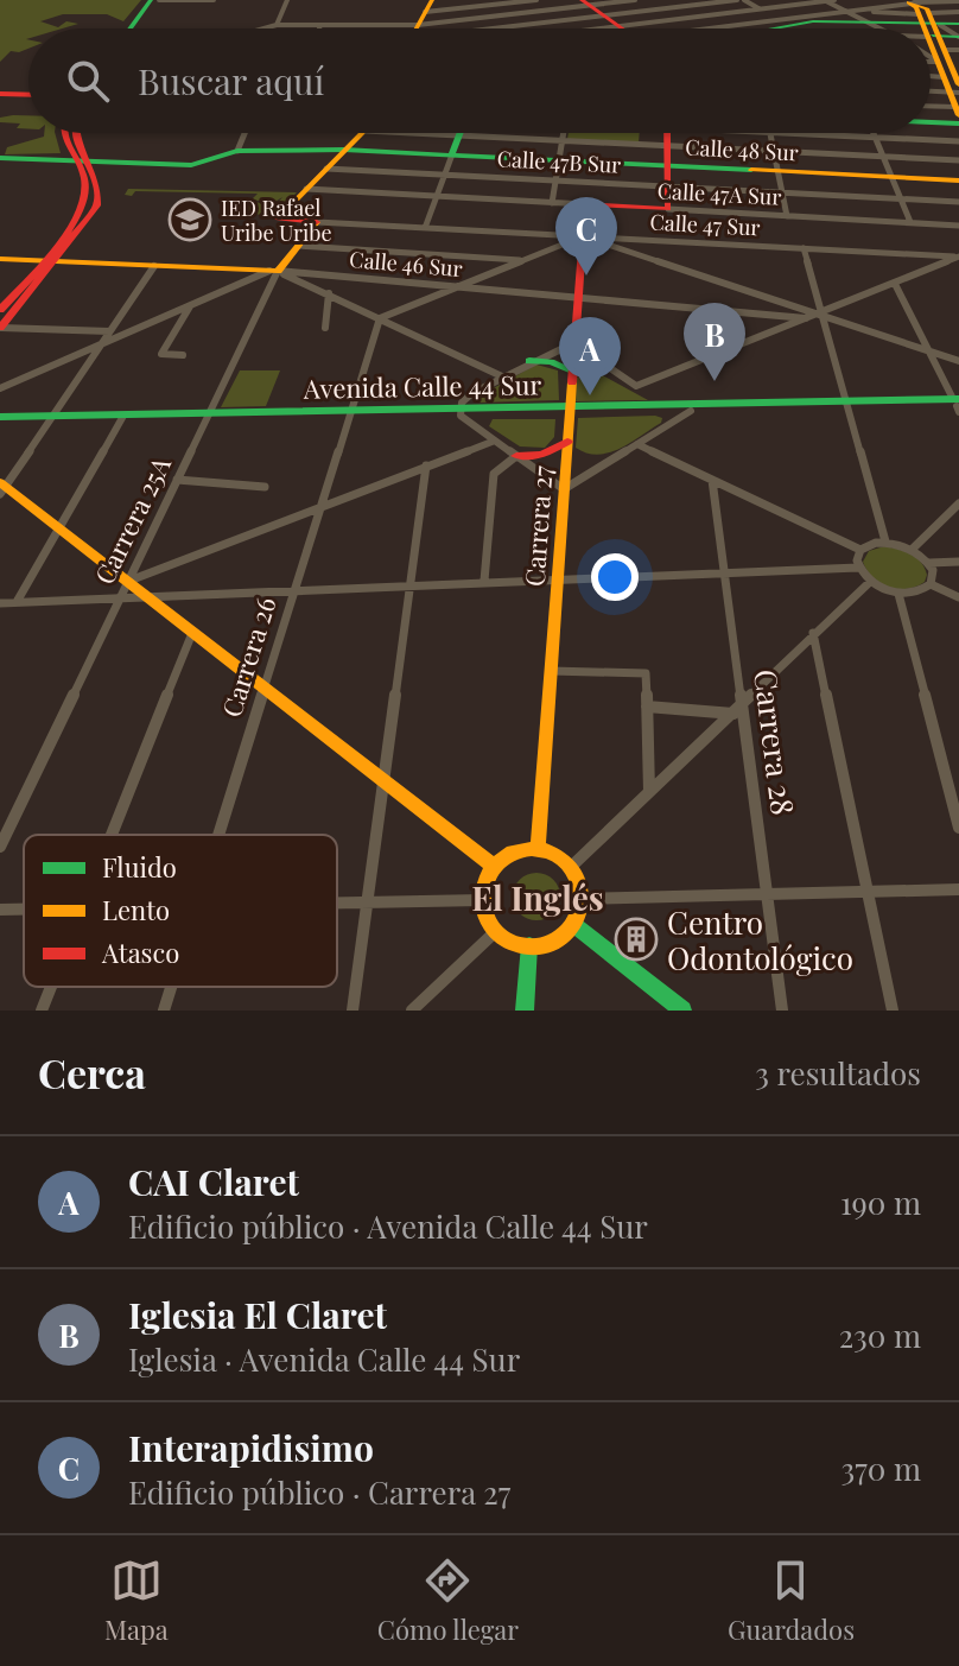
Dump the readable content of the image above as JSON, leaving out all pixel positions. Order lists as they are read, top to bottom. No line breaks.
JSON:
{"streets":{"street":["Calle 48 Sur","Calle 47B Sur","Calle 47A Sur","Calle 47 Sur","Calle 46 Sur","Avenida Calle 44 Sur","Carrera 25A","Carrera 27","Carrera 26","Carrera 28"]},"crossings":[["Calle 47A Sur","Calle 47 Sur"],["Calle 47A Sur","Carrera 27"],["Calle 47 Sur","Carrera 25A"],["Calle 47 Sur","Carrera 27"],["Calle 46 Sur","Carrera 25A"],["Calle 46 Sur","Carrera 27"],["Avenida Calle 44 Sur","Carrera 25A"],["Avenida Calle 44 Sur","Carrera 27"],["Avenida Calle 44 Sur","Carrera 26"]],"districts":["El Inglés"],"places":{"school or university":["IED Rafael Uribe Uribe"],"building":["Centro Odontológico"]},"legend":["Fluido","Lento","Atasco"],"page":{"search":"Buscar aquí","pins":["C","B","A"],"heading":["Cerca","3 resultados"],"list":[{"mark":"A","name":"CAI Claret","note":"Edificio público · Avenida Calle 44 Sur","value":"190 m"},{"mark":"B","name":"Iglesia El Claret","note":"Iglesia · Avenida Calle 44 Sur","value":"230 m"},{"mark":"C","name":"Interapidisimo","note":"Edificio público · Carrera 27","value":"370 m"}],"nav":["Mapa","Cómo llegar","Guardados"]}}
